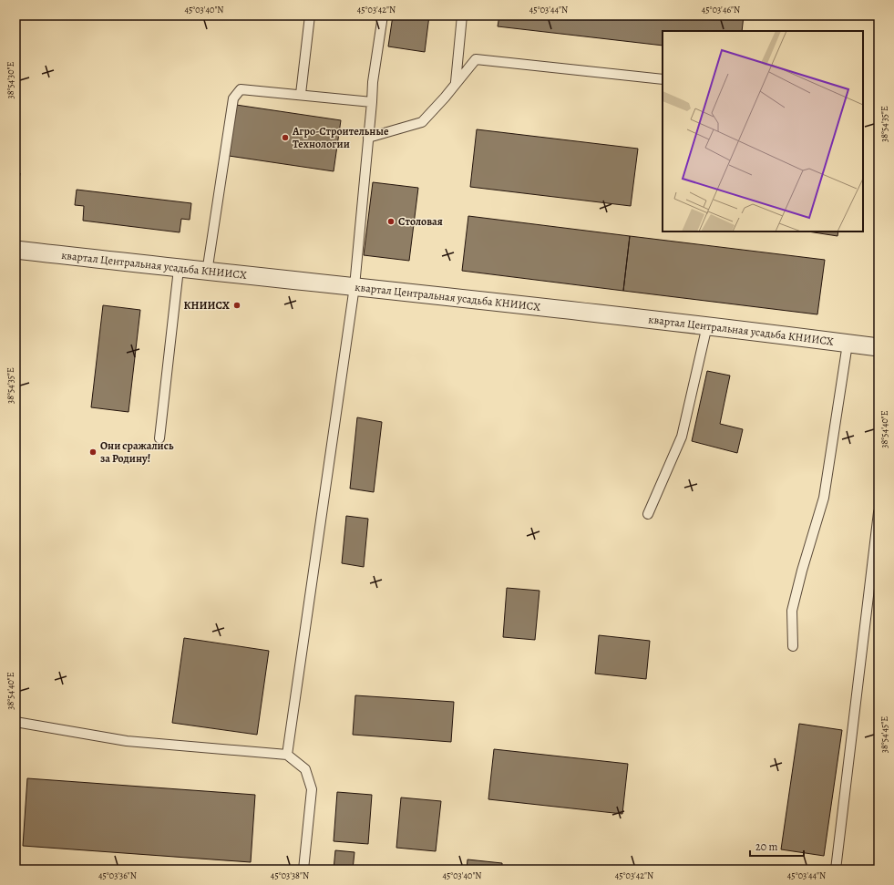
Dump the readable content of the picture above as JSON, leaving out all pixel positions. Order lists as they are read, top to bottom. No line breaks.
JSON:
{"streets":{"street":["квартал Центральная усадьба КНИИСХ"]},"places":["Агро-Строительные Технологии","Столовая","КНИИСХ","Они сражались за Родину!"],"scale_bar":"20 m","coordinates":["45°03'40\"N","45°03'42\"N","45°03'44\"N","45°03'46\"N","38°54'30\"E","38°54'35\"E","38°54'40\"E","38°54'45\"E","45°03'36\"N","45°03'38\"N"]}
